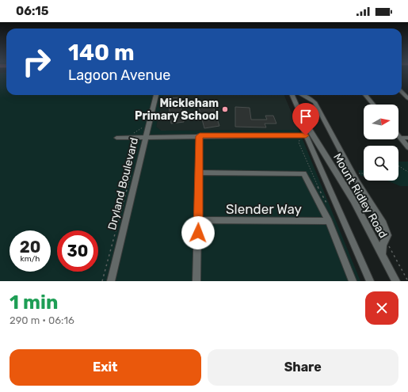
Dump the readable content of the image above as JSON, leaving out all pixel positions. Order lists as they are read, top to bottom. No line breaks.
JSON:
{"streets":{"street":["Dryland Boulevard","Mount Ridley Road","Slender Way"]},"places":["Mickleham Primary School"],"north":"right","page":{"status":"06:15","turn":["140 m","Lagoon Avenue"],"speed":"20 km/h","limit":"30","heading":["1 min","290 m · 06:16"],"buttons":["Exit","Share"]}}
